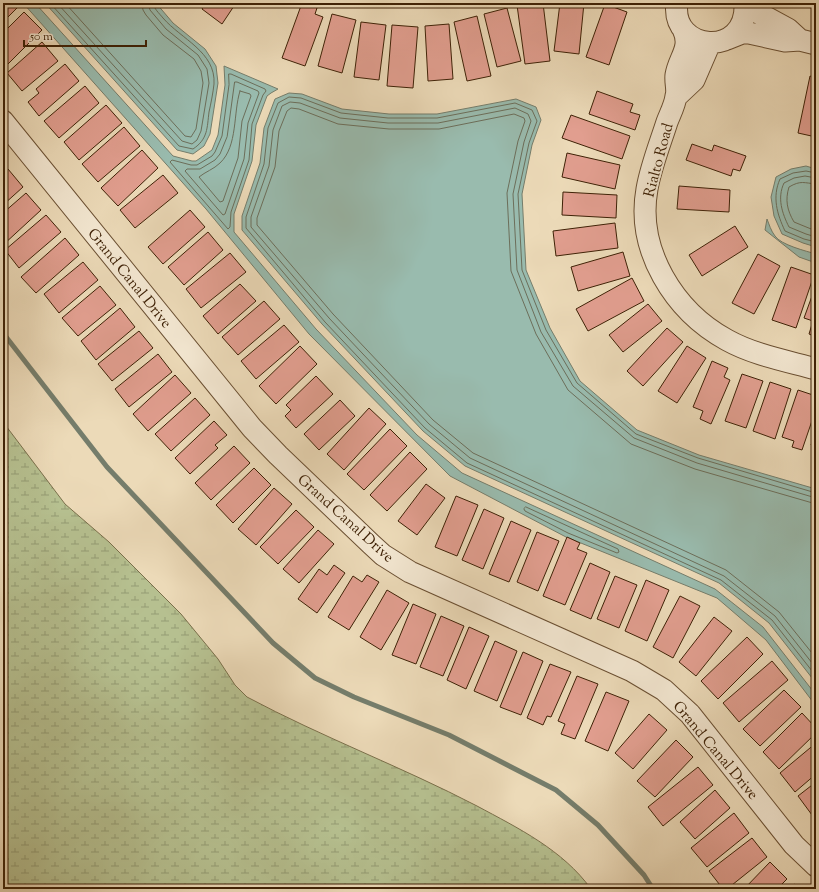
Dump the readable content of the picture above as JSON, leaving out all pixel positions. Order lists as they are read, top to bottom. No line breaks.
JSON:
{"streets":{"street":["Rialto Road","Grand Canal Drive"]},"scale_bar":"50 m"}
